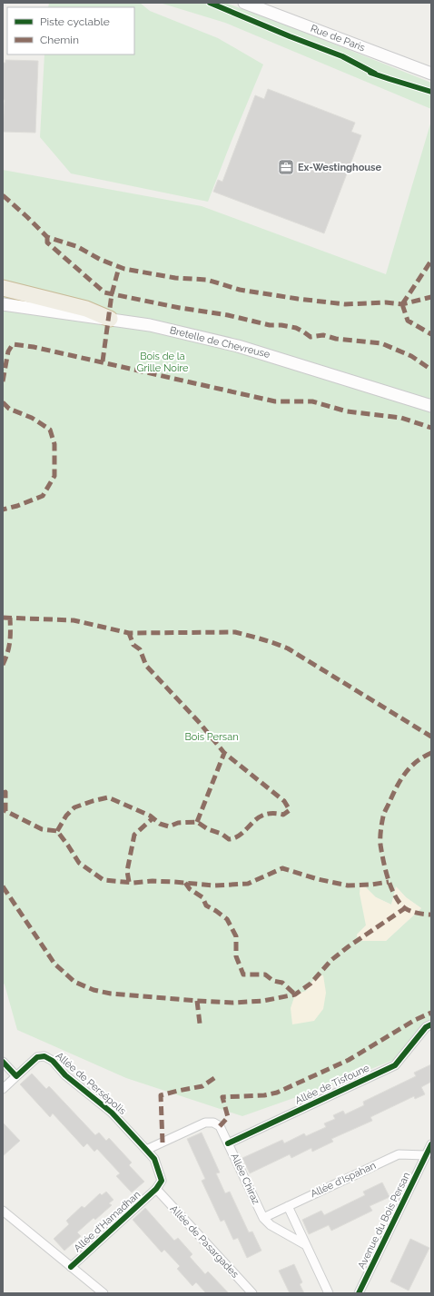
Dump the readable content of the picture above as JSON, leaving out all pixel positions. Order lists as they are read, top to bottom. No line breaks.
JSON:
{"streets":{"main road":["Rue de Paris","Bretelle de Chevreuse"],"street":["Allée de Persépolis","Allée de Tisfoune","Allée Chiraz","Allée d'Ispahan","Avenue du Bois Persan","Allée d'Hamadhan","Allée de Pasargades"]},"crossings":[["Allée de Persépolis","Allée Chiraz"],["Allée de Persépolis","Allée d'Hamadhan"],["Allée de Persépolis","Allée de Pasargades"],["Allée de Tisfoune","Allée Chiraz"],["Allée Chiraz","Allée d'Ispahan"],["Allée d'Ispahan","Avenue du Bois Persan"],["Allée d'Hamadhan","Allée de Pasargades"]],"parks":["Bois de la Grille Noire","Bois Persan"],"places":{"office":["Ex-Westinghouse"]},"legend":["Piste cyclable","Chemin"]}
